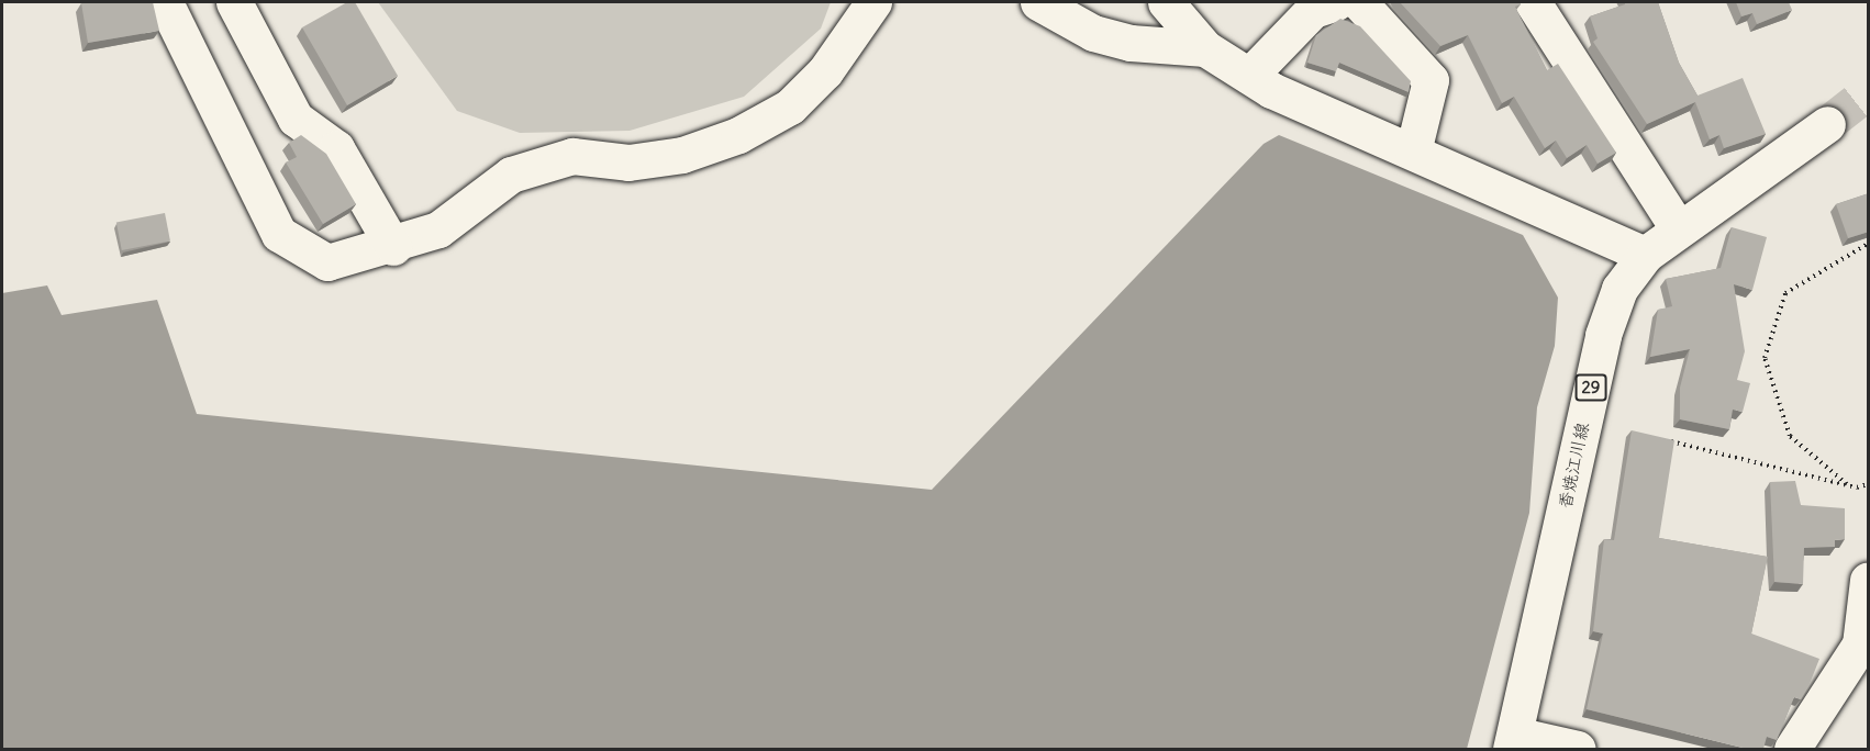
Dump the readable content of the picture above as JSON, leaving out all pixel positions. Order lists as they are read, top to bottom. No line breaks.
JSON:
{"streets":{"street":["29","香焼江川線"]}}
